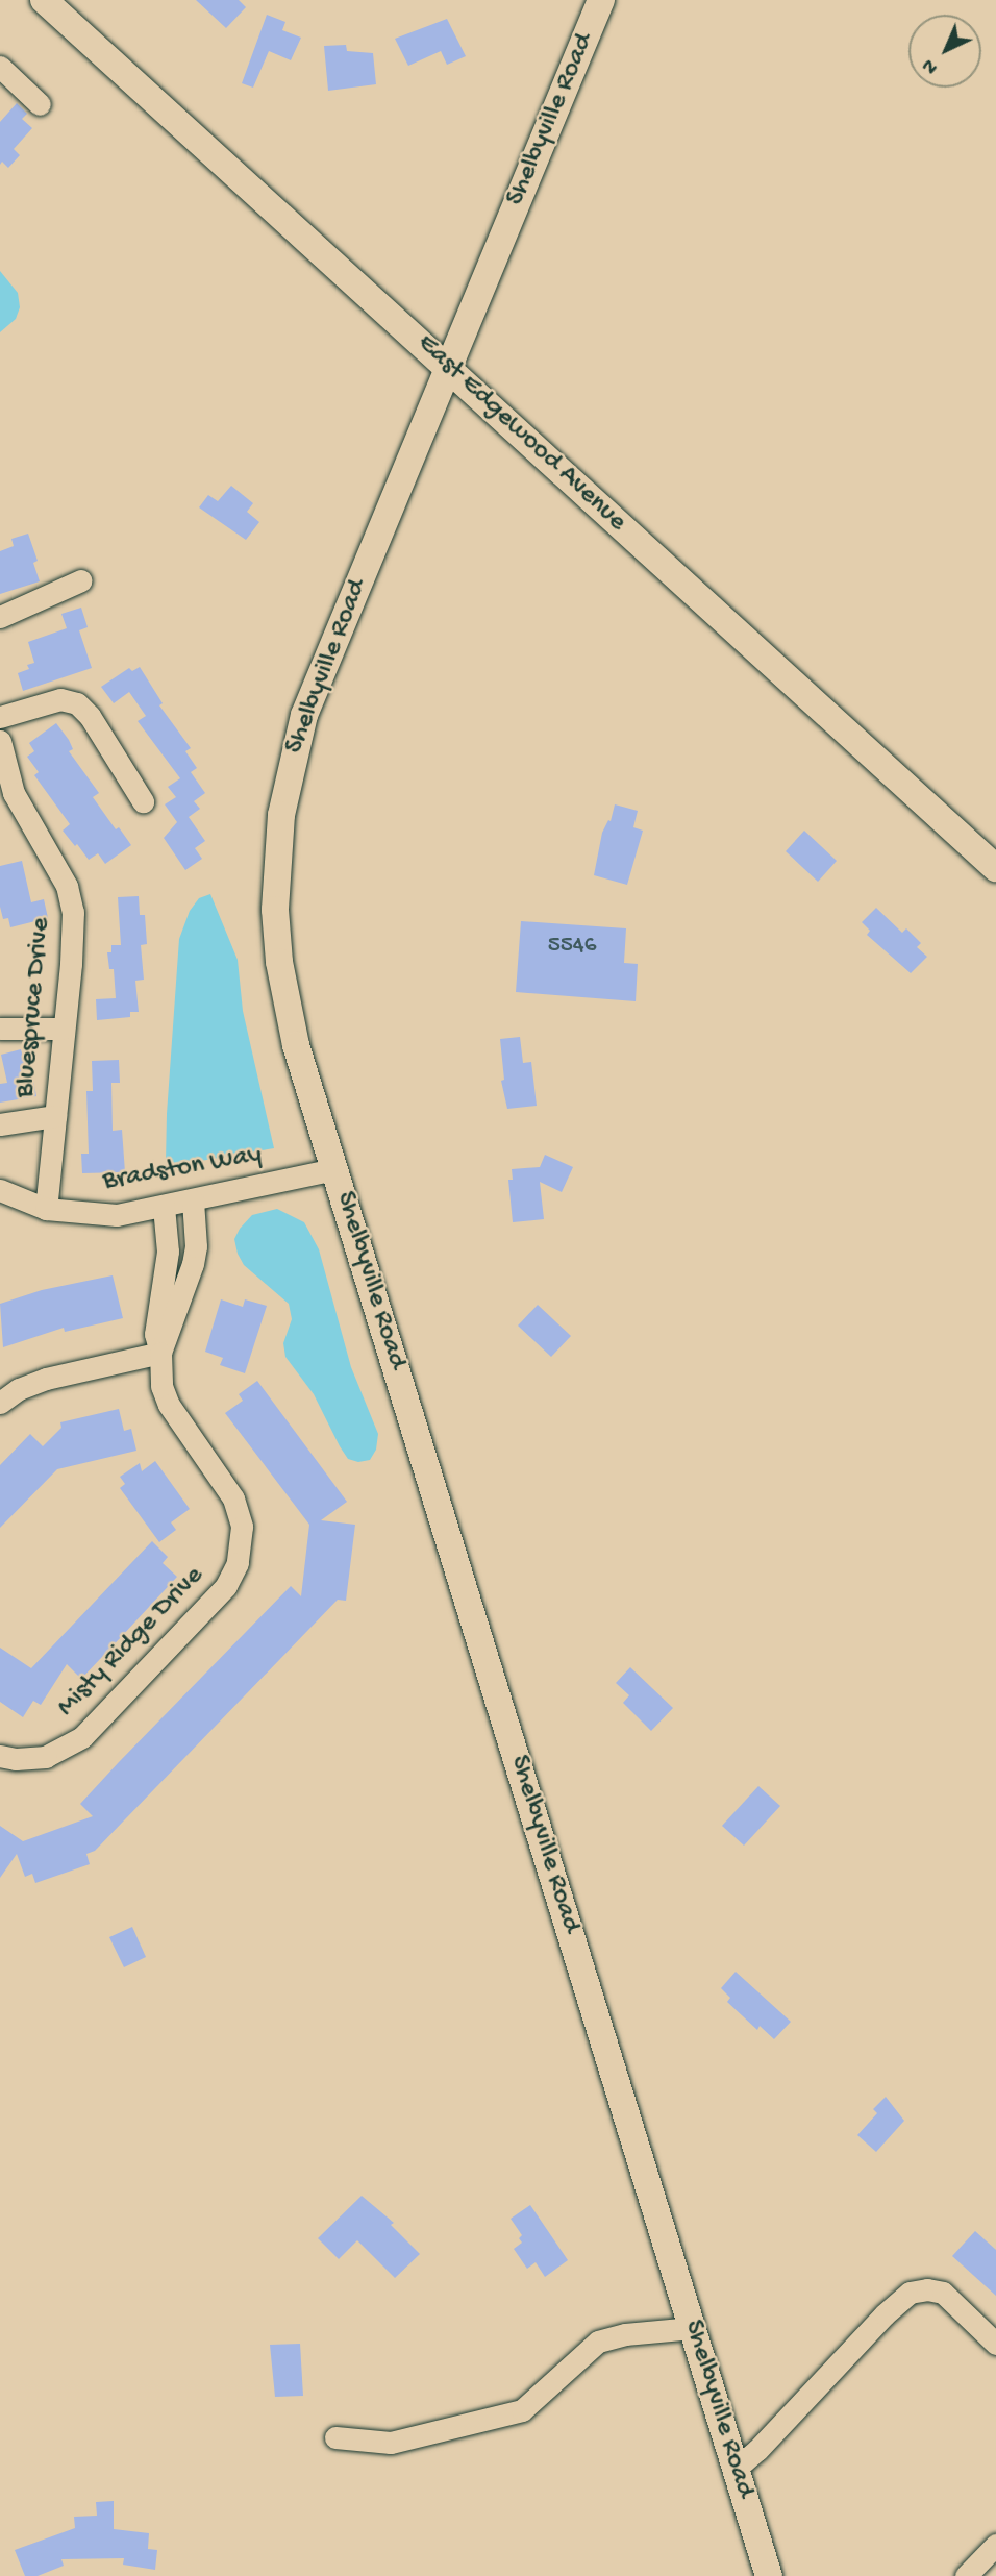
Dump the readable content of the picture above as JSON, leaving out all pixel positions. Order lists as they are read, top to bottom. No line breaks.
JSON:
{"streets":{"main road":["Shelbyville Road","East Edgewood Avenue"],"street":["Bluespruce Drive","Bradston Way","Misty Ridge Drive"]},"crossings":[["Shelbyville Road","East Edgewood Avenue"],["Shelbyville Road","Bradston Way"],["Bluespruce Drive","Bradston Way"],["Bradston Way","Misty Ridge Drive"]],"house_numbers":["5546"],"north":"bottom left"}
